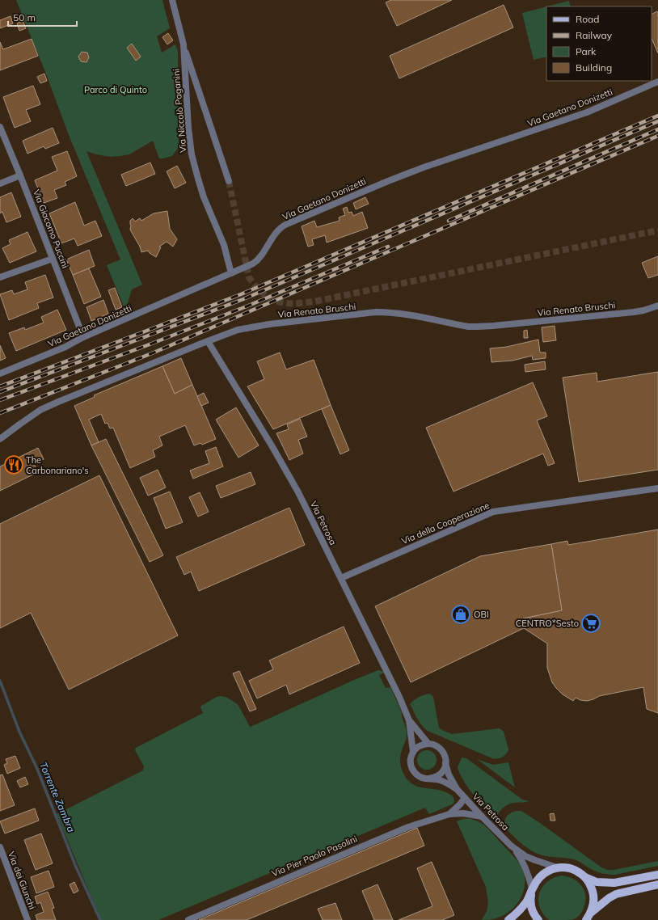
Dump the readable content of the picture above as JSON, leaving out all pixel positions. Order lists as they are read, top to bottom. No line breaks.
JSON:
{"streets":{"street":["Via Gaetano Donizetti","Via Niccolò Paganini","Via Giacomo Puccini","Via Renato Bruschi","Via Petrosa","Via della Cooperazione","Via Pier Paolo Pasolini","Via dei Giunchi"]},"crossings":[["Via Gaetano Donizetti","Via Niccolò Paganini"],["Via Gaetano Donizetti","Via Giacomo Puccini"],["Via Renato Bruschi","Via Petrosa"],["Via Petrosa","Via della Cooperazione"],["Via Petrosa","Via Pier Paolo Pasolini"]],"water":["Torrente Zambra"],"parks":["Parco di Quinto"],"places":{"restaurant":["The Carbonariano's"],"shop":["OBI"],"supermarket":["CENTRO*Sesto"]},"legend":["Road","Railway","Park","Building"],"scale_bar":"50 m"}
